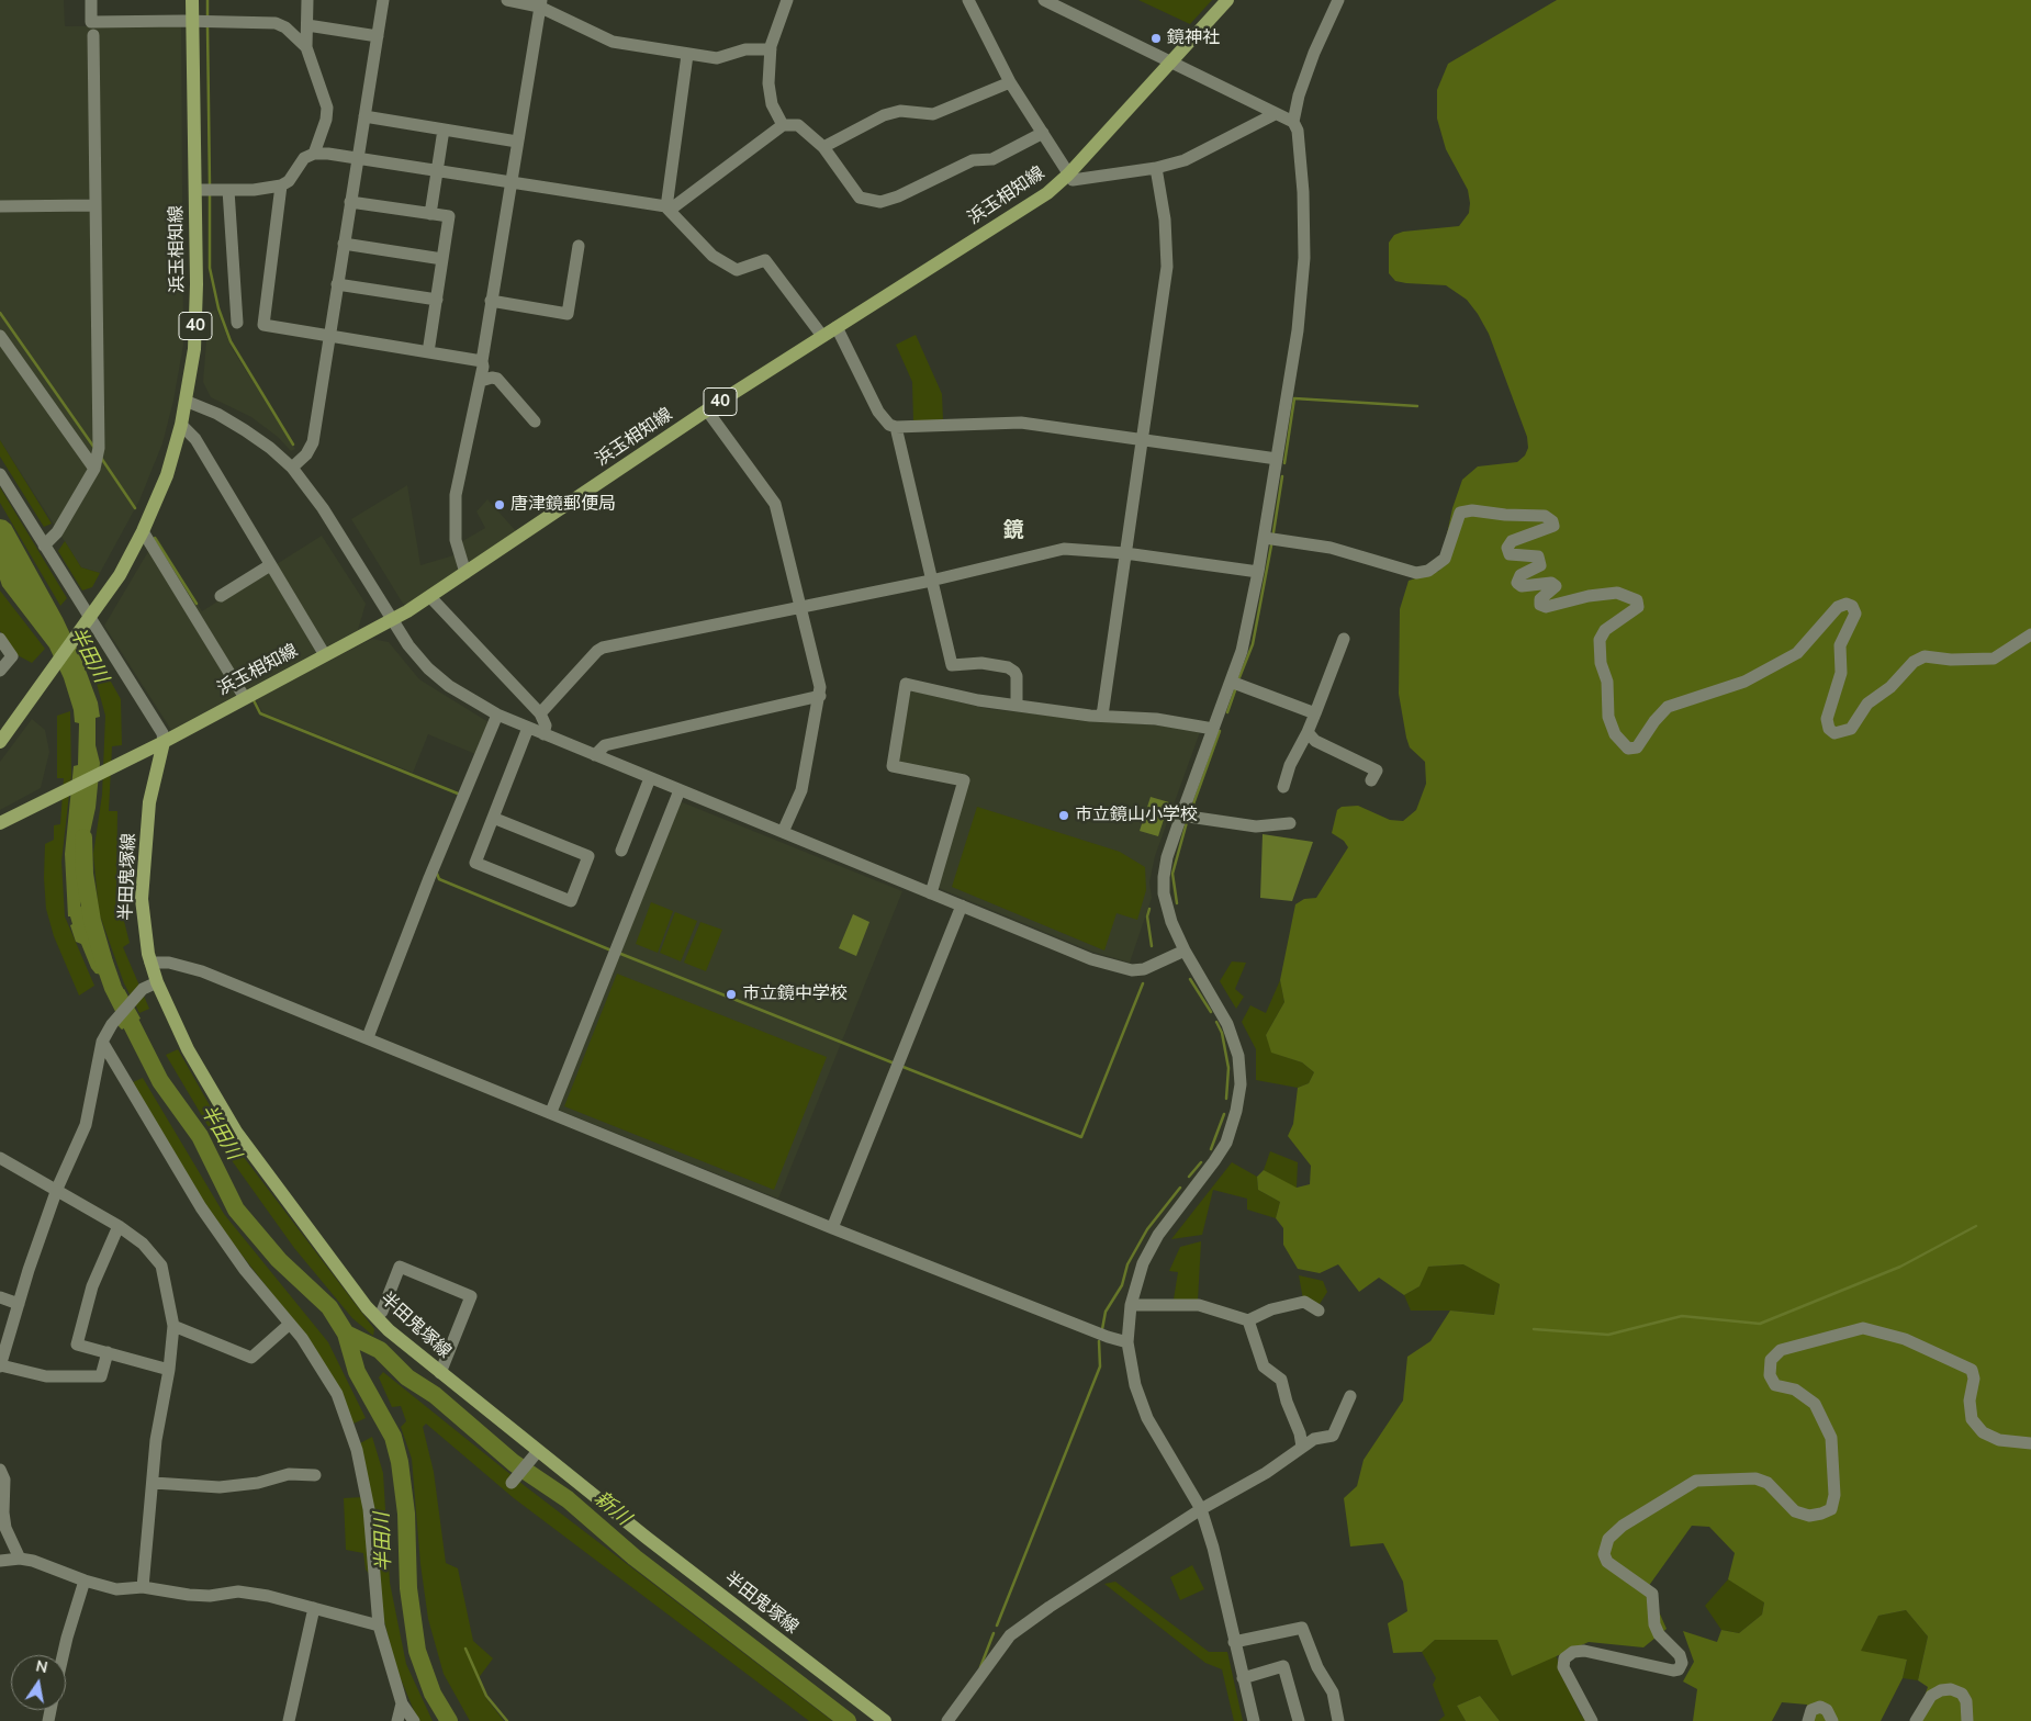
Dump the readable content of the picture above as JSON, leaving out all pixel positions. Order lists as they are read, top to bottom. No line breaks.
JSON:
{"streets":{"main road":["浜玉相知線","40","半田鬼塚線"]},"crossings":[["浜玉相知線","半田鬼塚線"]],"districts":["鏡"],"water":["半田川","新川"],"places":["鏡神社","唐津鏡郵便局","市立鏡山小学校","市立鏡中学校"],"north":"top"}
